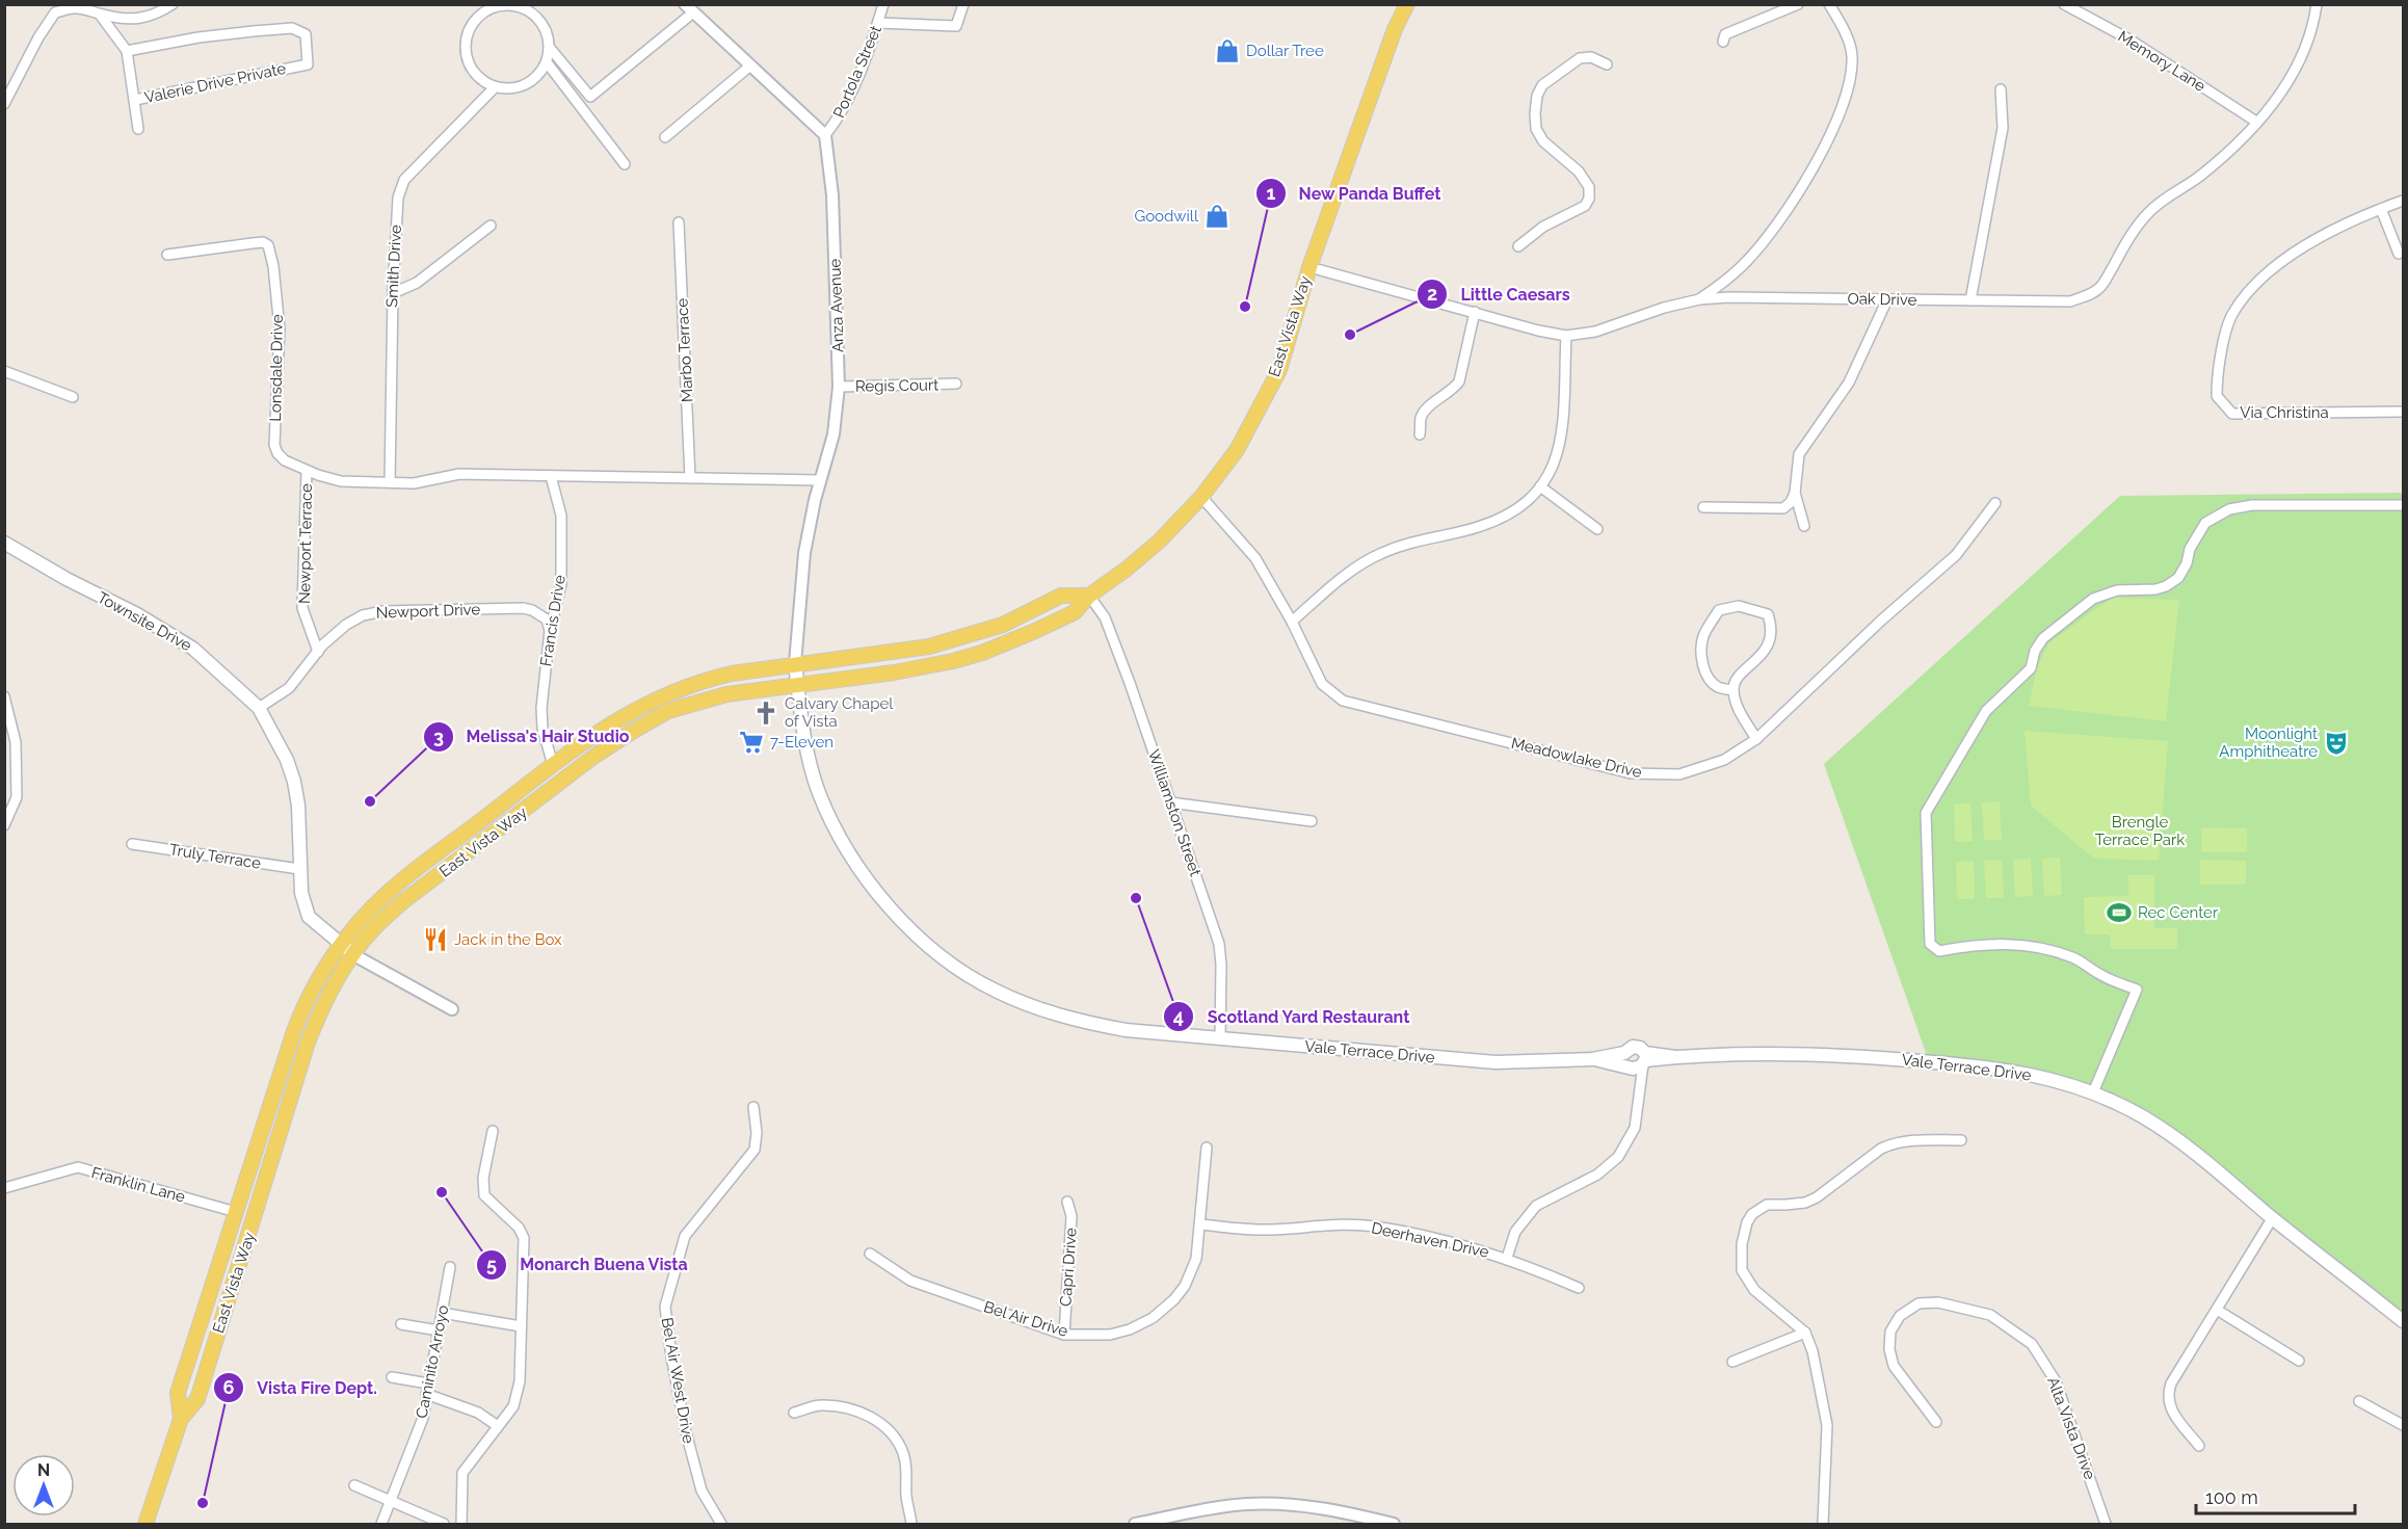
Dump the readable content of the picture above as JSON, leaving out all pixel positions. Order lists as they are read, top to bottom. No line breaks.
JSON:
{"streets":{"main road":["East Vista Way","Townsite Drive","Vale Terrace Drive"],"street":["Memory Lane","Portola Street","Valerie Drive Private","Smith Drive","Oak Drive","Anza Avenue","Marbo Terrace","Lonsdale Drive","Regis Court","Via Christina","Newport Terrace","Newport Drive","Francis Drive","Meadowlake Drive","Williamston Street","Truly Terrace","Franklin Lane","Deerhaven Drive","Capri Drive","Bel Air Drive","Caminito Arroyo","Bel Air West Drive","Alta Vista Drive"]},"crossings":[["Memory Lane","Oak Drive"],["Portola Street","Anza Avenue"],["Oak Drive","East Vista Way"],["Anza Avenue","East Vista Way"],["Anza Avenue","Regis Court"],["Anza Avenue","Vale Terrace Drive"],["East Vista Way","Francis Drive"],["East Vista Way","Townsite Drive"],["East Vista Way","Meadowlake Drive"],["East Vista Way","Williamston Street"],["East Vista Way","Vale Terrace Drive"],["East Vista Way","Franklin Lane"],["Lonsdale Drive","Newport Terrace"],["Newport Terrace","Newport Drive"],["Newport Drive","Francis Drive"],["Newport Drive","Townsite Drive"],["Townsite Drive","Truly Terrace"],["Williamston Street","Vale Terrace Drive"],["Deerhaven Drive","Bel Air Drive"],["Capri Drive","Bel Air Drive"]],"parks":["Brengle Terrace Park"],"places":{"shop":["Dollar Tree","Goodwill"],"other":["New Panda Buffet","Little Caesars","Melissa's Hair Studio","Scotland Yard Restaurant","Monarch Buena Vista","Vista Fire Dept."],"church":["Calvary Chapel of Vista"],"supermarket":["7-Eleven"],"theatre":["Moonlight Amphitheatre"],"sports":["Rec Center"],"restaurant":["Jack in the Box"]},"scale_bar":"100 m","north":"top"}
